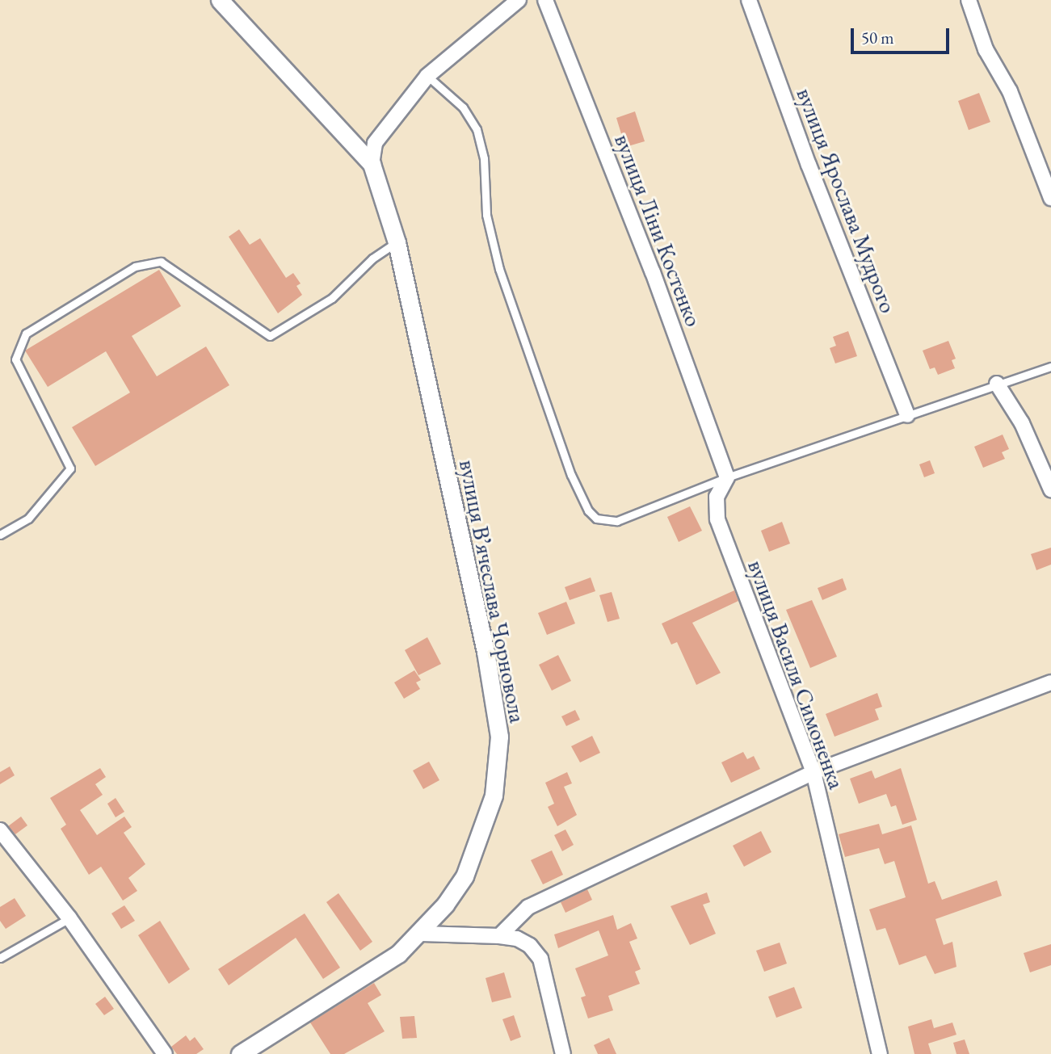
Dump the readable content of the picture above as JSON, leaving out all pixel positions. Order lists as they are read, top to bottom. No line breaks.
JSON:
{"streets":{"street":["вулиця Ярослава Мудрого","вулиця Ліни Костенко","вулиця Вʼячеслава Чорновола","вулиця Василя Симоненка"]},"crossings":[["вулиця Ліни Костенко","вулиця Василя Симоненка"]],"scale_bar":"50 m"}
